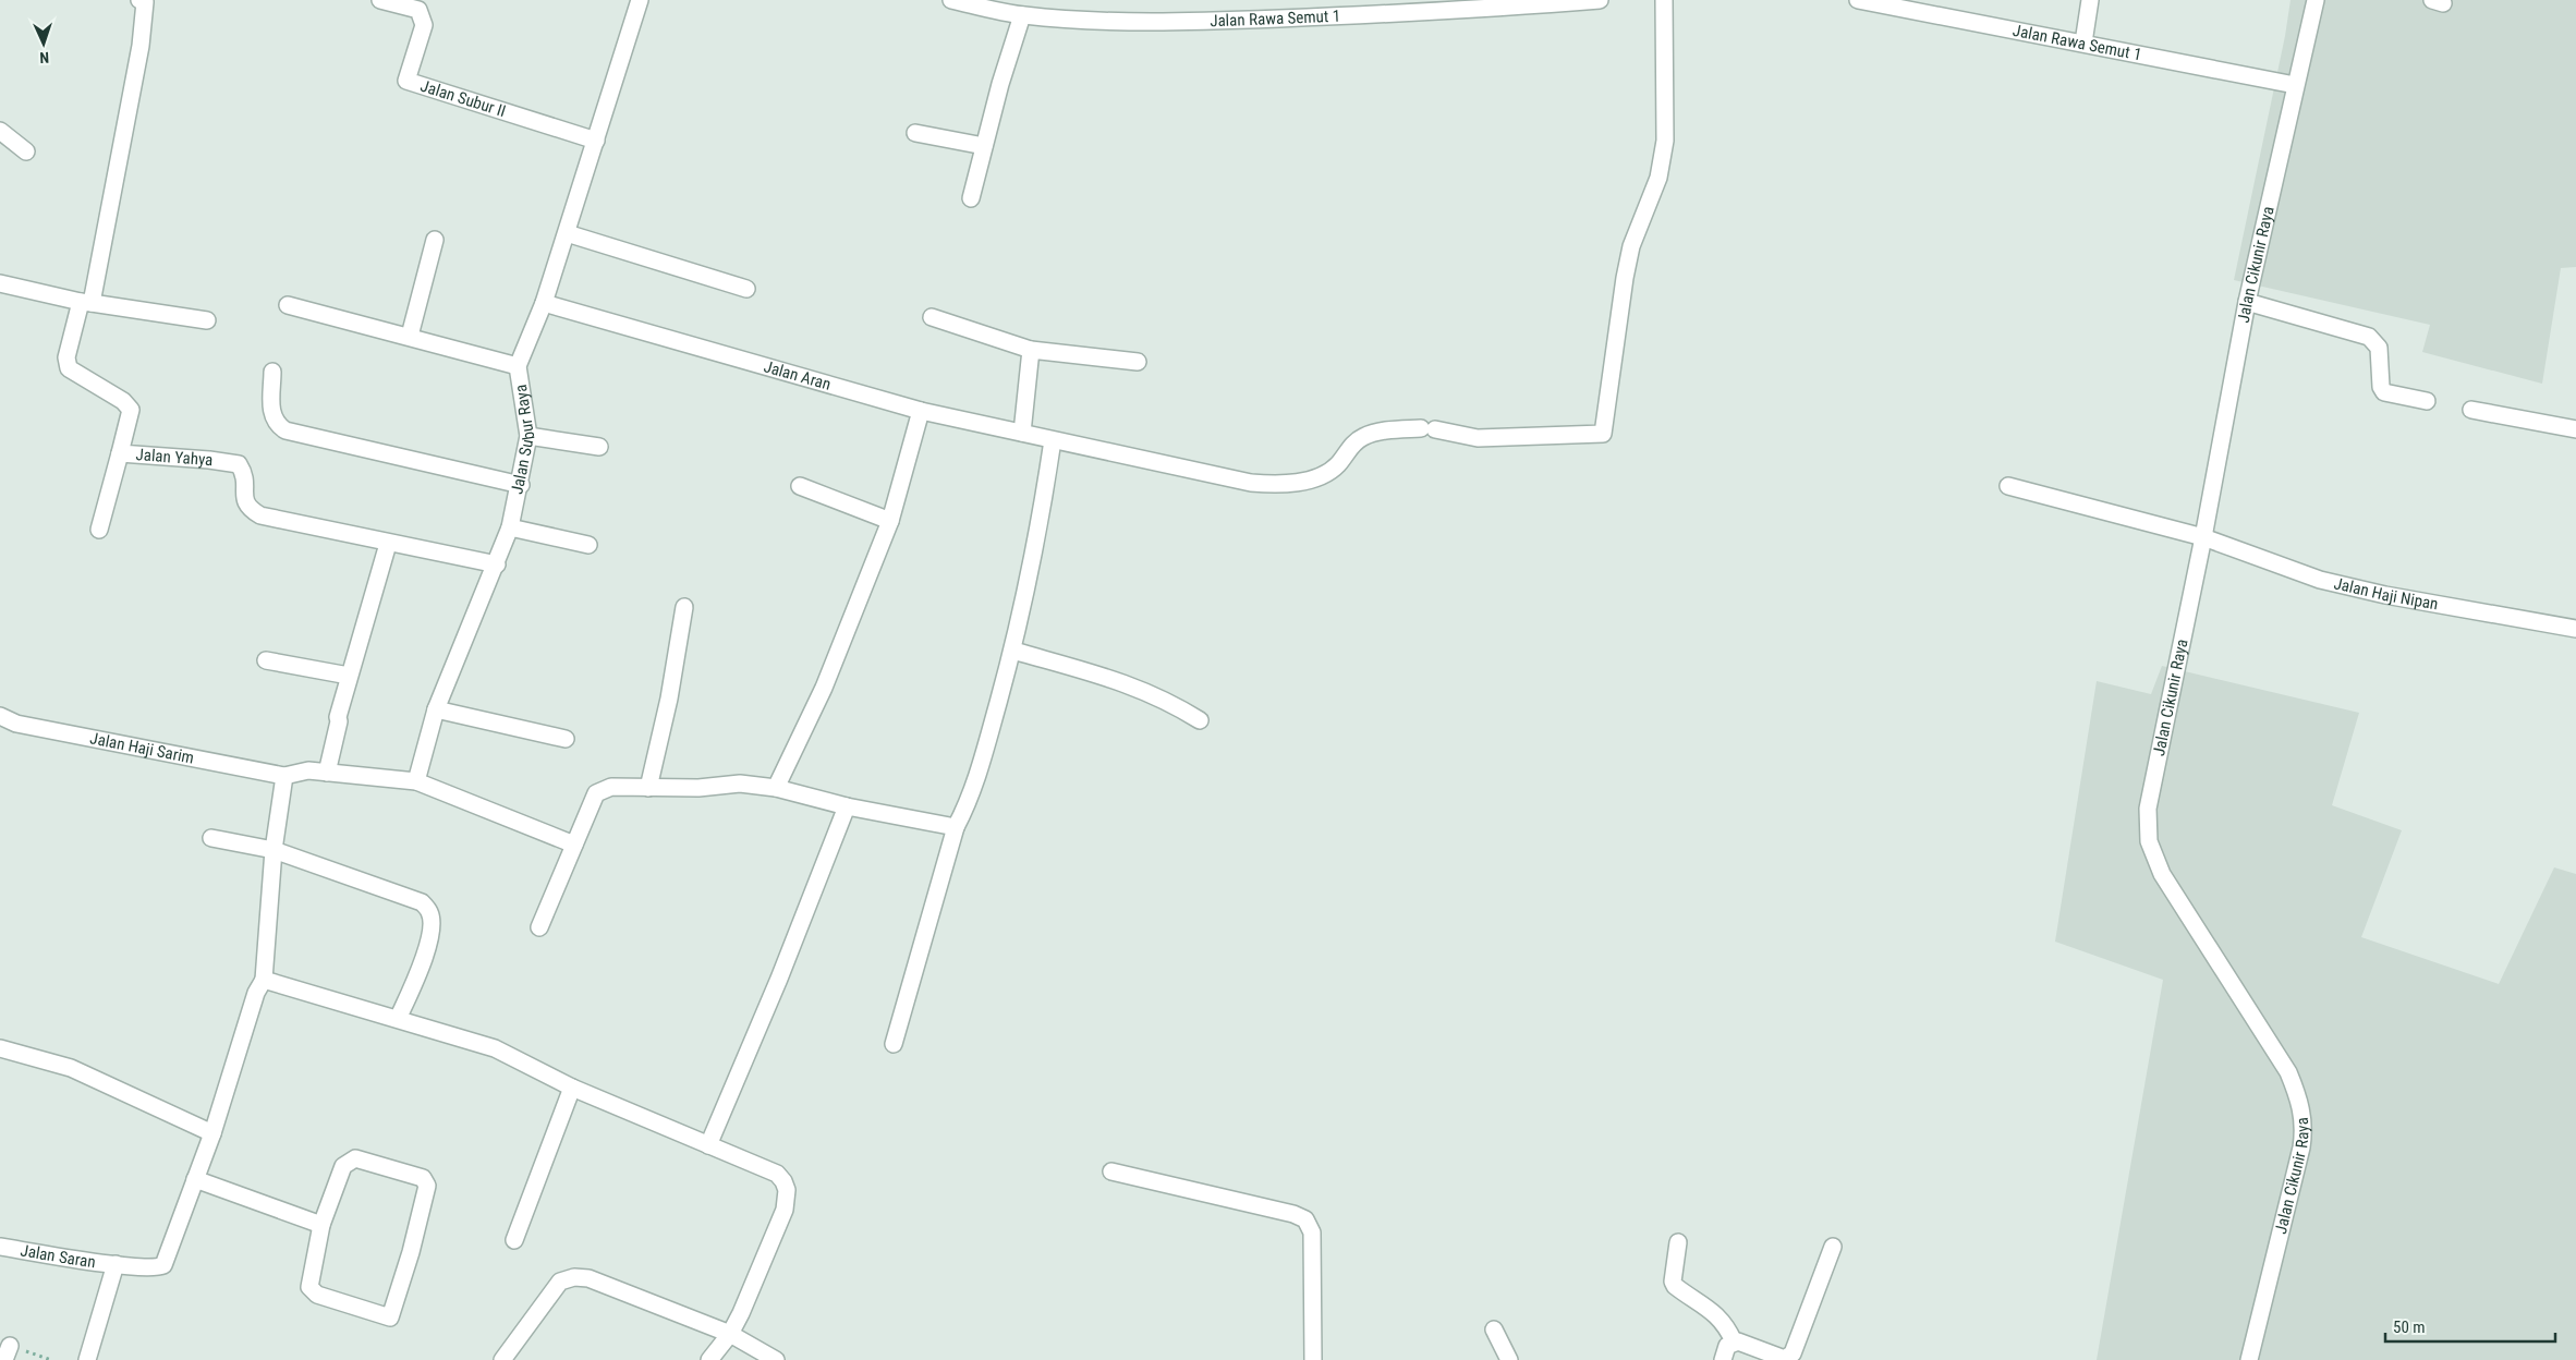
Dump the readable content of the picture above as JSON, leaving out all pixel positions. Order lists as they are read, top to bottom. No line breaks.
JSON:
{"streets":{"street":["Jalan Rawa Semut 1","Jalan Subur II","Jalan Cikunir Raya","Jalan Aran","Jalan Subur Raya","Jalan Yahya","Jalan Haji Nipan","Jalan Haji Sarim","Jalan Saran"]},"crossings":[["Jalan Rawa Semut 1","Jalan Cikunir Raya"],["Jalan Subur II","Jalan Subur Raya"],["Jalan Cikunir Raya","Jalan Haji Nipan"],["Jalan Aran","Jalan Subur Raya"],["Jalan Subur Raya","Jalan Yahya"]],"scale_bar":"50 m","north":"bottom"}
